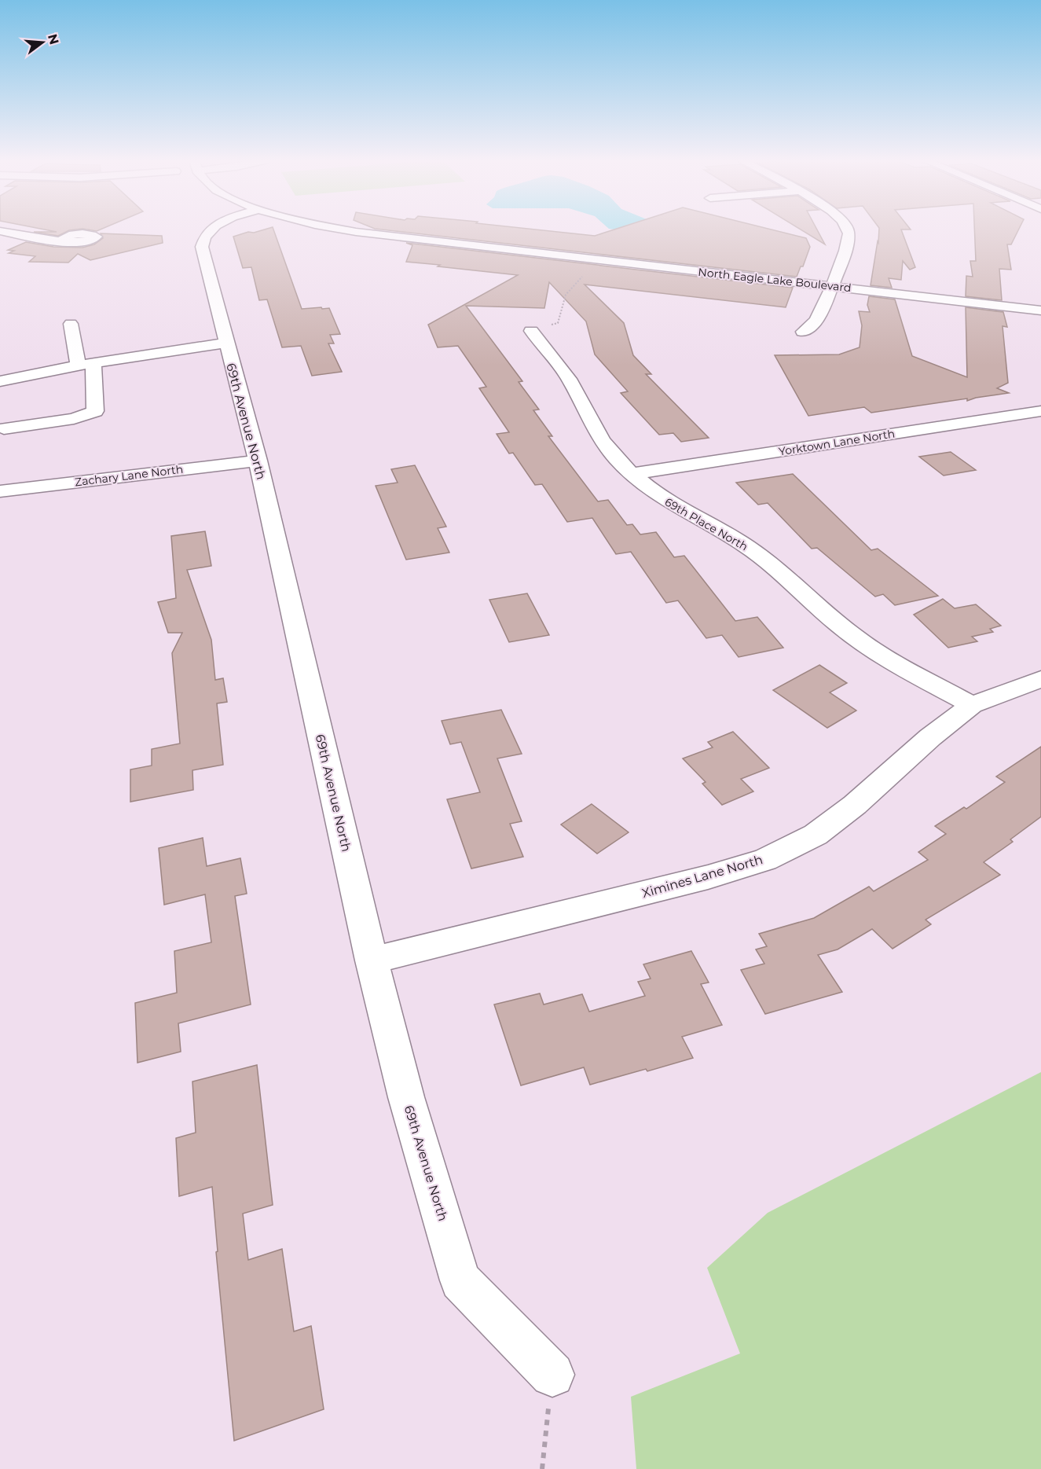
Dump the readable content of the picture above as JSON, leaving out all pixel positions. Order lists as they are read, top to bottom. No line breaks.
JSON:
{"streets":{"street":["North Eagle Lake Boulevard","69th Avenue North","Yorktown Lane North","Zachary Lane North","69th Place North","Ximines Lane North"]},"crossings":[["69th Avenue North","Zachary Lane North"],["69th Avenue North","Ximines Lane North"],["Yorktown Lane North","69th Place North"],["69th Place North","Ximines Lane North"]],"north":"right"}
